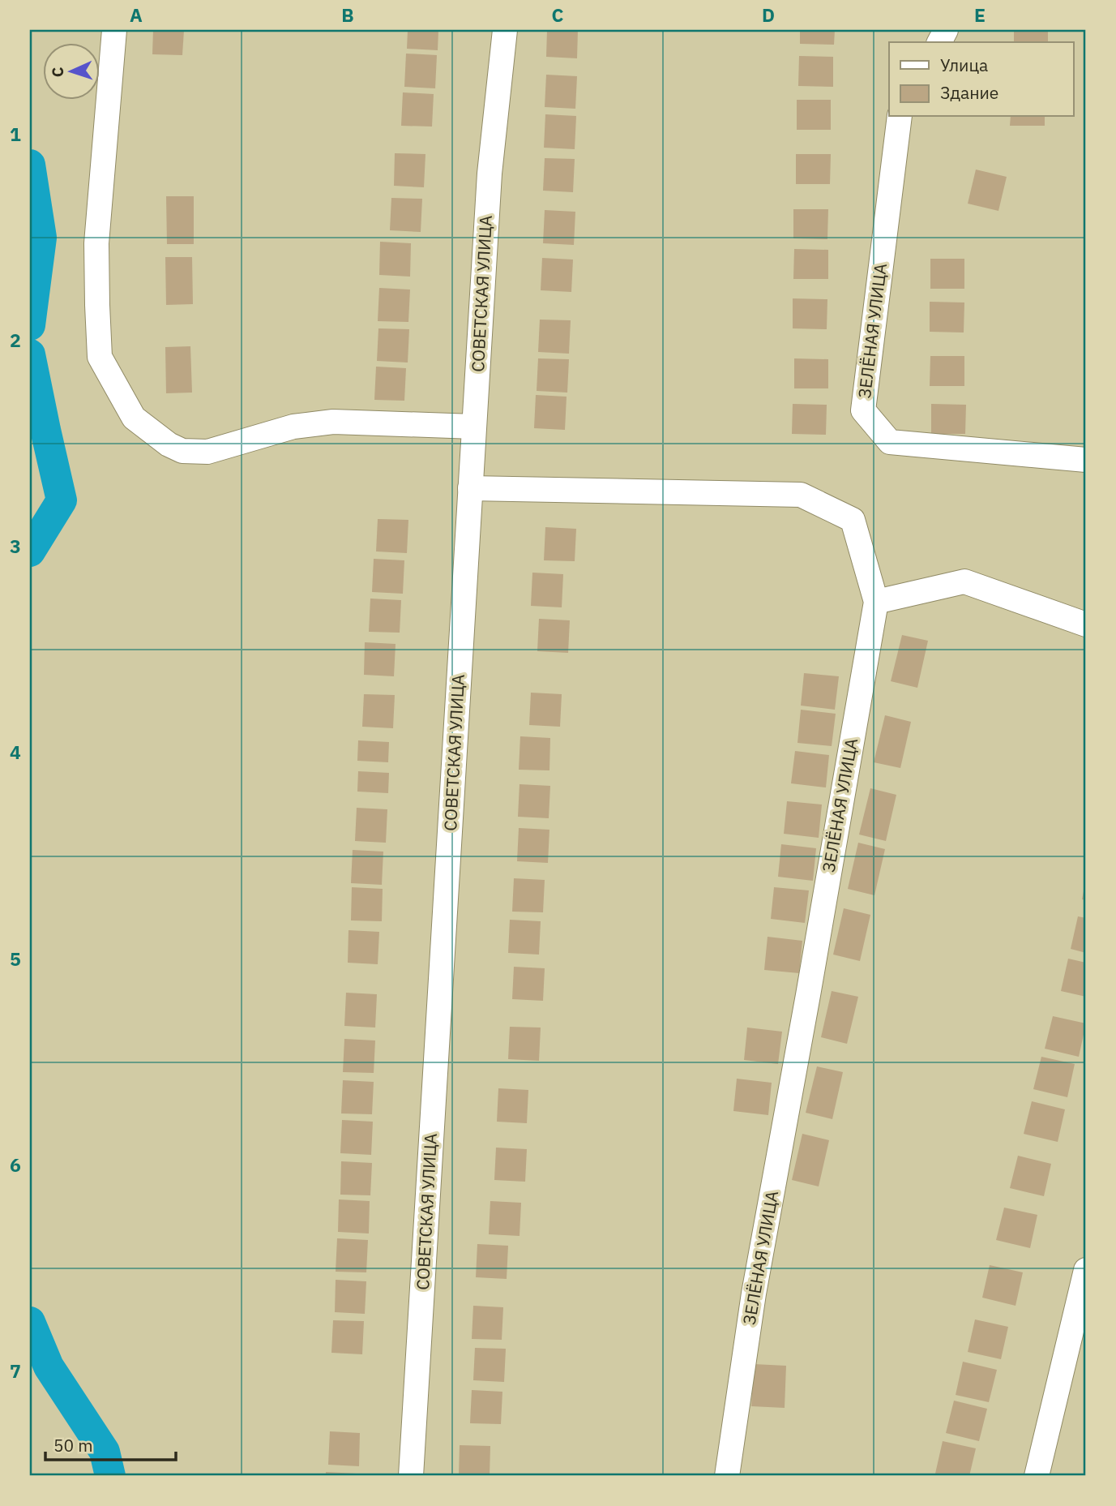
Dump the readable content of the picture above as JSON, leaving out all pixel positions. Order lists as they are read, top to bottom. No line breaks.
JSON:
{"streets":{"street":["СОВЕТСКАЯ УЛИЦА","ЗЕЛЁНАЯ УЛИЦА"]},"crossings":[["СОВЕТСКАЯ УЛИЦА","ЗЕЛЁНАЯ УЛИЦА"]],"legend":["Улица","Здание"],"scale_bar":"50 m","north":"left","grid":{"columns":["A","B","C","D","E"],"rows":["1","2","3","4","5","6","7"]}}
